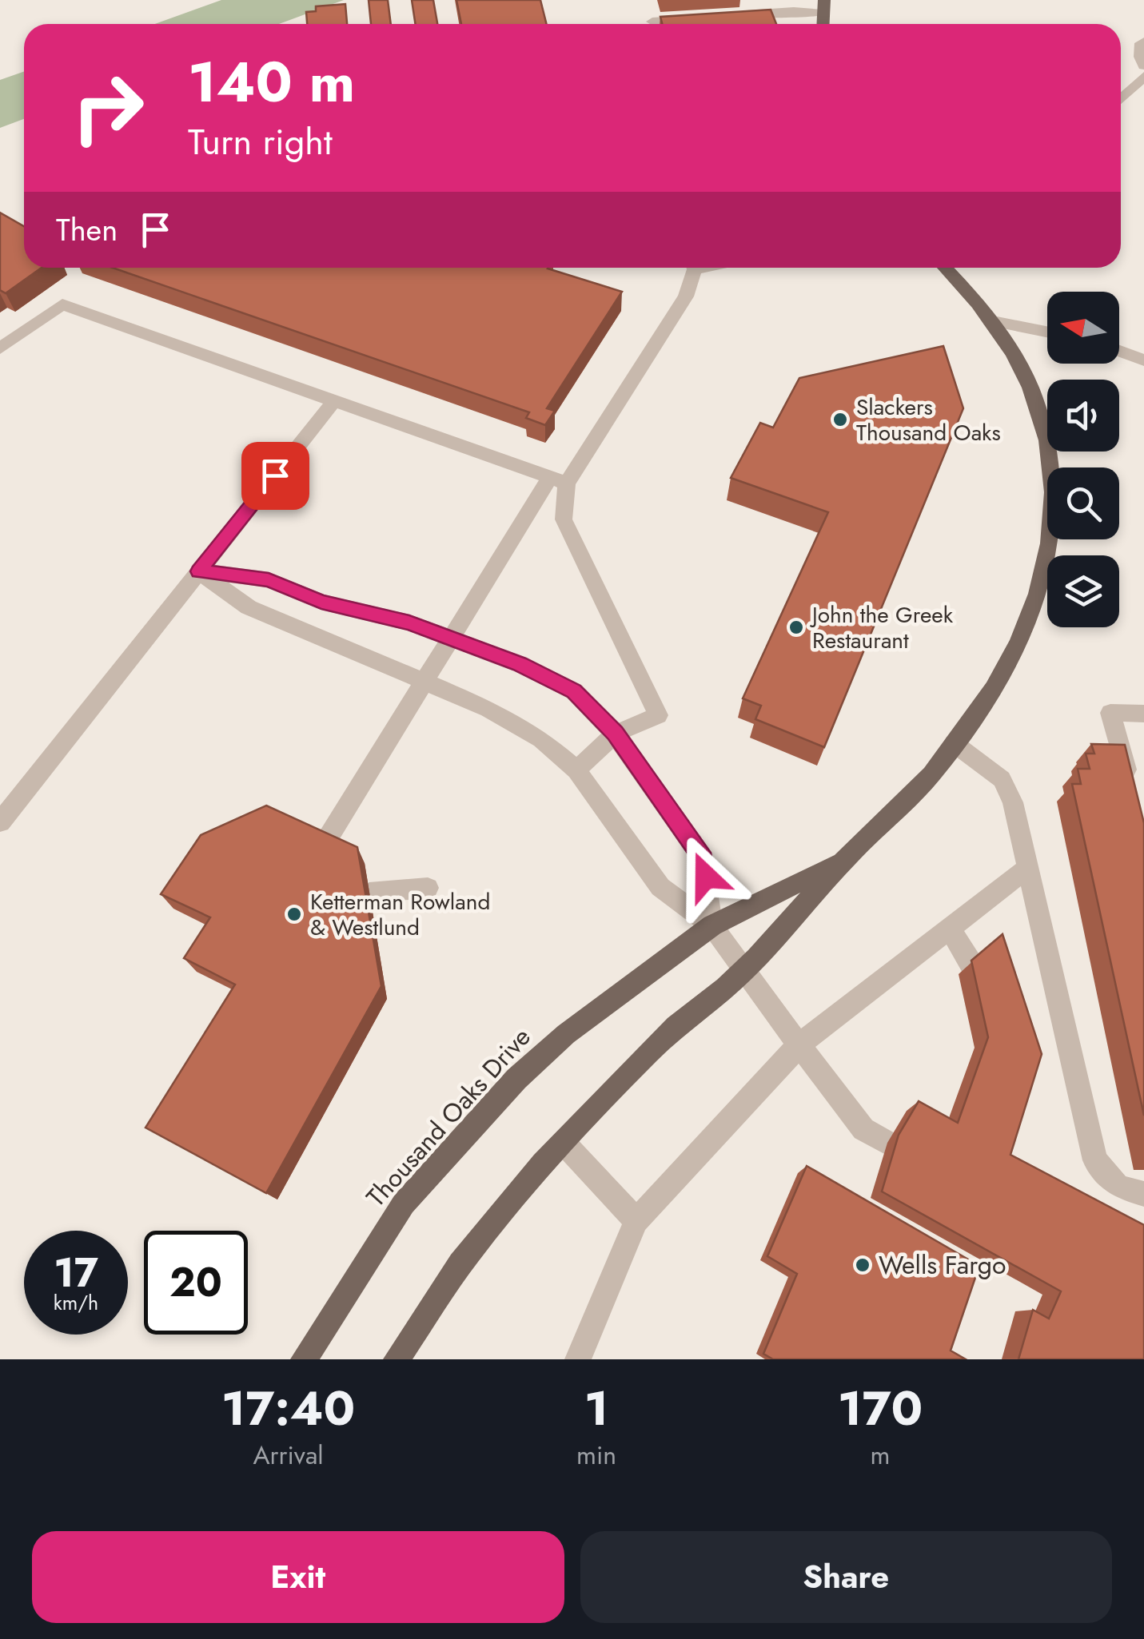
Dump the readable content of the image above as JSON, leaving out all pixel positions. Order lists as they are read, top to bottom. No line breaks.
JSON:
{"streets":{"main road":["Thousand Oaks Drive"]},"places":["Slackers Thousand Oaks","John the Greek Restaurant","Ketterman Rowland & Westlund","Wells Fargo"],"north":"left","page":{"turn":["140 m","Turn right"],"then":"Then","speed":"17 km/h","limit":"20","eta":["17:40","Arrival","1","min","170","m"],"buttons":["Exit","Share"]}}
